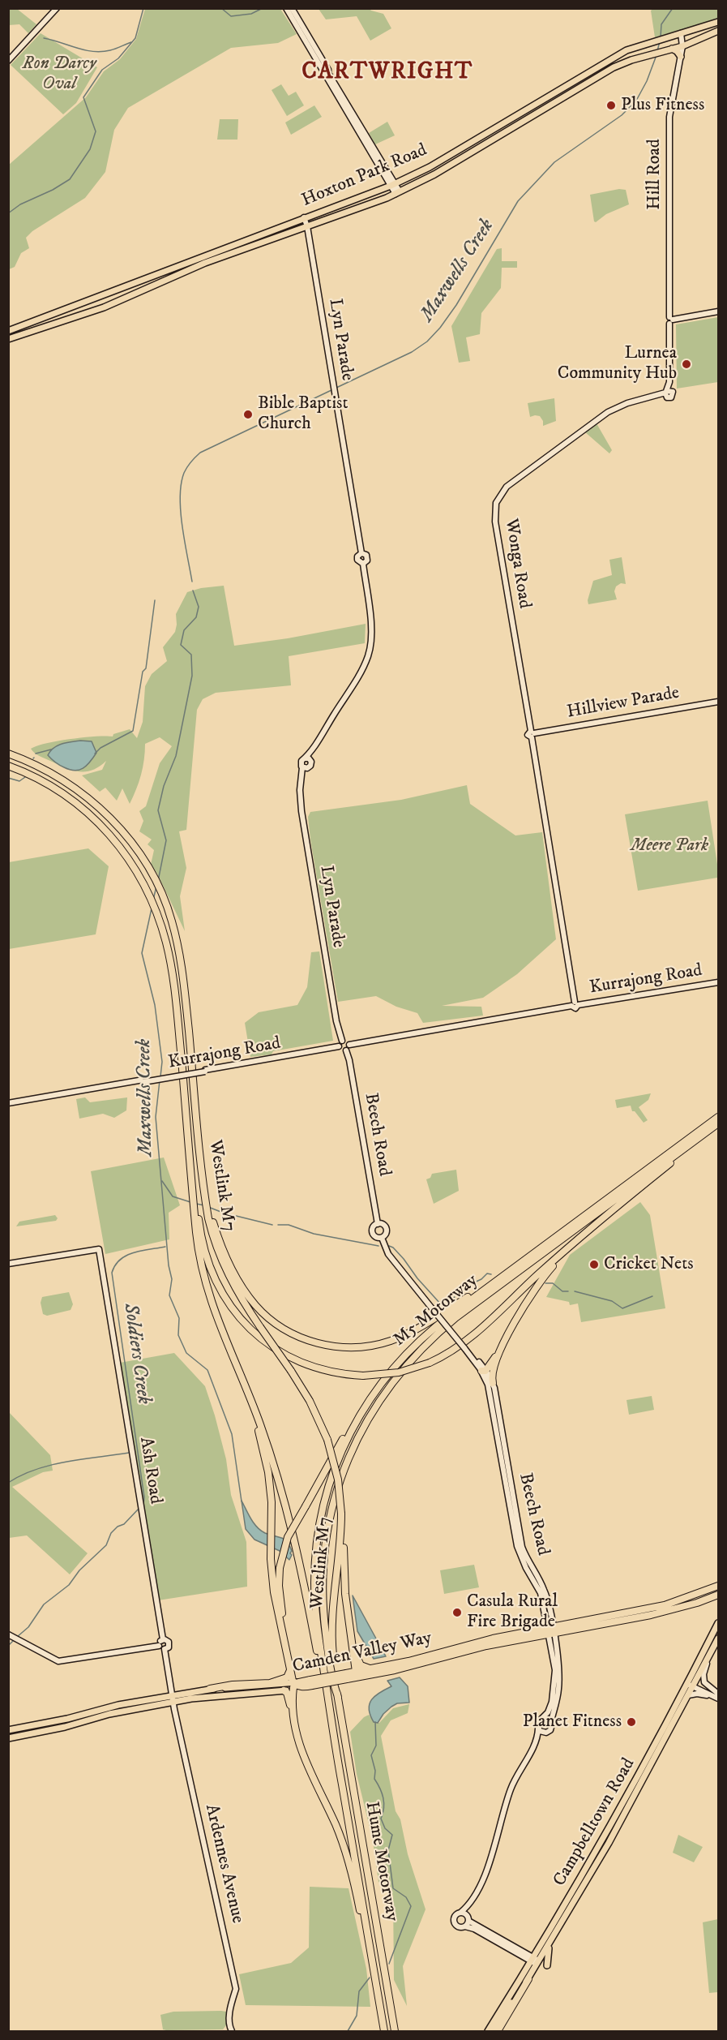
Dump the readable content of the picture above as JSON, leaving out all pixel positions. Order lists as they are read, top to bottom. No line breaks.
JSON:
{"streets":{"highway":["Westlink M7","M5 Motorway","Camden Valley Way","Hume Motorway"],"main road":["Hoxton Park Road","Campbelltown Road"],"street":["Hill Road","Lyn Parade","Wonga Road","Hillview Parade","Kurrajong Road","Beech Road","Ash Road","Ardennes Avenue"]},"crossings":[["Hill Road","Hoxton Park Road"],["Hill Road","Wonga Road"],["Hoxton Park Road","Lyn Parade"],["Lyn Parade","Kurrajong Road"],["Lyn Parade","Beech Road"],["Wonga Road","Hillview Parade"],["Wonga Road","Kurrajong Road"],["Kurrajong Road","Beech Road"],["Beech Road","Camden Valley Way"],["Westlink M7","M5 Motorway"],["Westlink M7","Hume Motorway"],["M5 Motorway","Hume Motorway"],["Camden Valley Way","Ardennes Avenue"]],"districts":["CARTWRIGHT"],"water":["Maxwells Creek","Soldiers Creek"],"parks":["Ron Darcy Oval","Meere Park"],"places":["Plus Fitness","Lurnea Community Hub","Bible Baptist Church","Cricket Nets","Casula Rural Fire Brigade","Planet Fitness"]}
